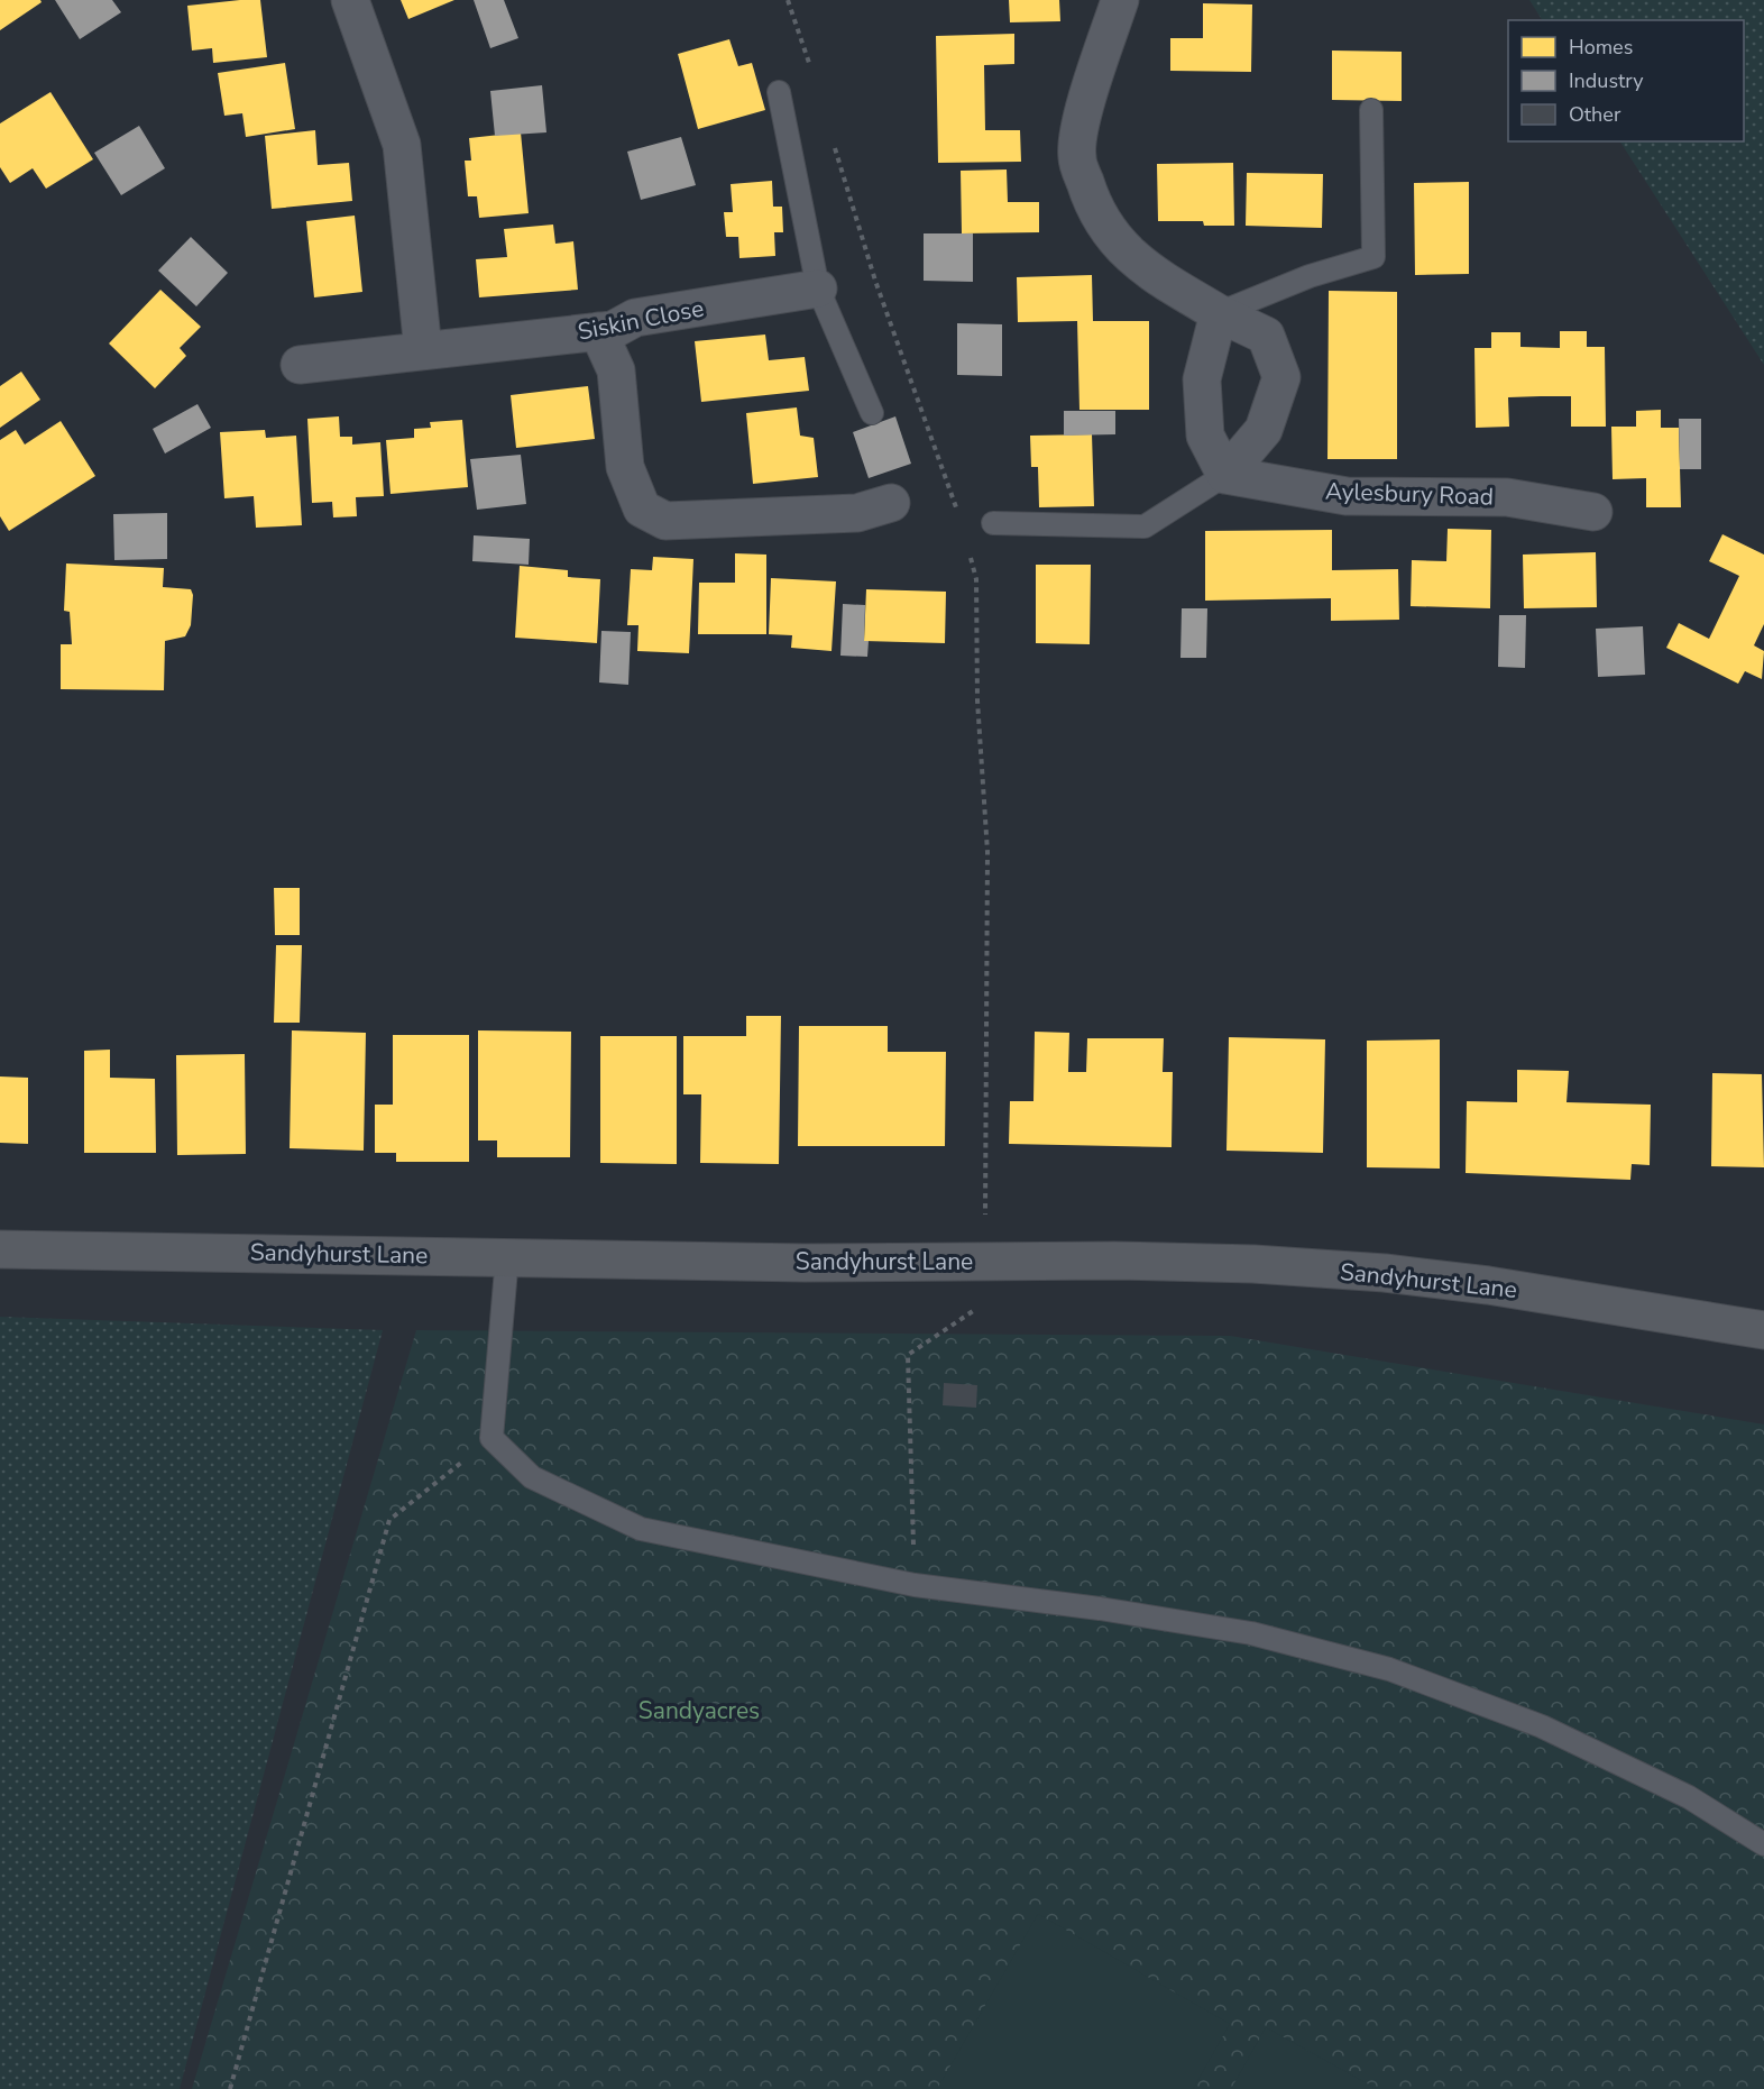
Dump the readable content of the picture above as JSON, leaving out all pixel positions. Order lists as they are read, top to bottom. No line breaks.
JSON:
{"streets":{"street":["Siskin Close","Aylesbury Road","Sandyhurst Lane"]},"parks":["Sandyacres"],"legend":["Homes","Industry","Other"]}
